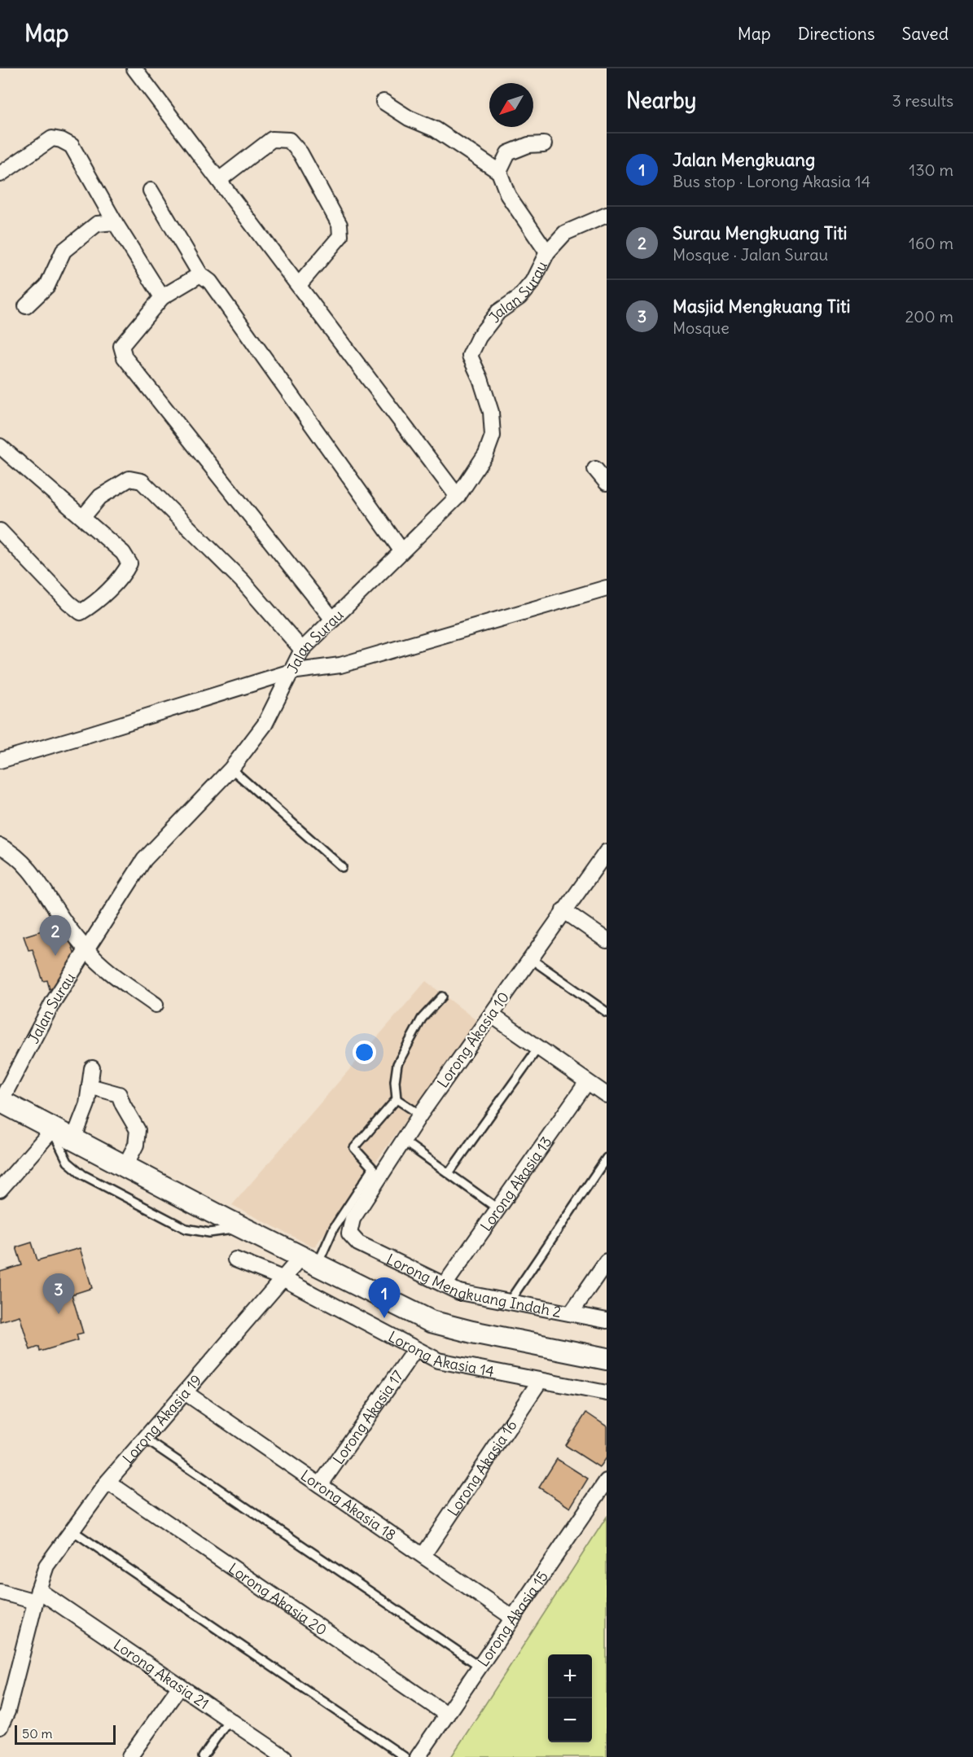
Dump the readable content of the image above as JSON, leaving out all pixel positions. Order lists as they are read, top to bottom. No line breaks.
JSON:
{"streets":{"street":["Jalan Surau","Lorong Akasia 10","Lorong Akasia 13","Lorong Mengkuang Indah 2","Lorong Akasia 14","Lorong Akasia 17","Lorong Akasia 19","Lorong Akasia 16","Lorong Akasia 18","Lorong Akasia 20","Lorong Akasia 15","Lorong Akasia 21"]},"crossings":[["Lorong Akasia 10","Lorong Mengkuang Indah 2"],["Lorong Akasia 13","Lorong Mengkuang Indah 2"],["Lorong Akasia 14","Lorong Akasia 17"],["Lorong Akasia 14","Lorong Akasia 19"],["Lorong Akasia 14","Lorong Akasia 16"],["Lorong Akasia 17","Lorong Akasia 18"],["Lorong Akasia 19","Lorong Akasia 18"],["Lorong Akasia 19","Lorong Akasia 20"],["Lorong Akasia 19","Lorong Akasia 21"],["Lorong Akasia 16","Lorong Akasia 18"],["Lorong Akasia 18","Lorong Akasia 15"],["Lorong Akasia 20","Lorong Akasia 15"]],"scale_bar":"50 m","north":"bottom left","page":{"header":"Map","nav":["Map","Directions","Saved"],"heading":["Nearby","3 results"],"list":[{"mark":"1","name":"Jalan Mengkuang","note":"Bus stop · Lorong Akasia 14","value":"130 m"},{"mark":"2","name":"Surau Mengkuang Titi","note":"Mosque · Jalan Surau","value":"160 m"},{"mark":"3","name":"Masjid Mengkuang Titi","note":"Mosque","value":"200 m"}],"pins":["2","3","1"],"map_buttons":["+","−"],"scale":"50 m"}}
